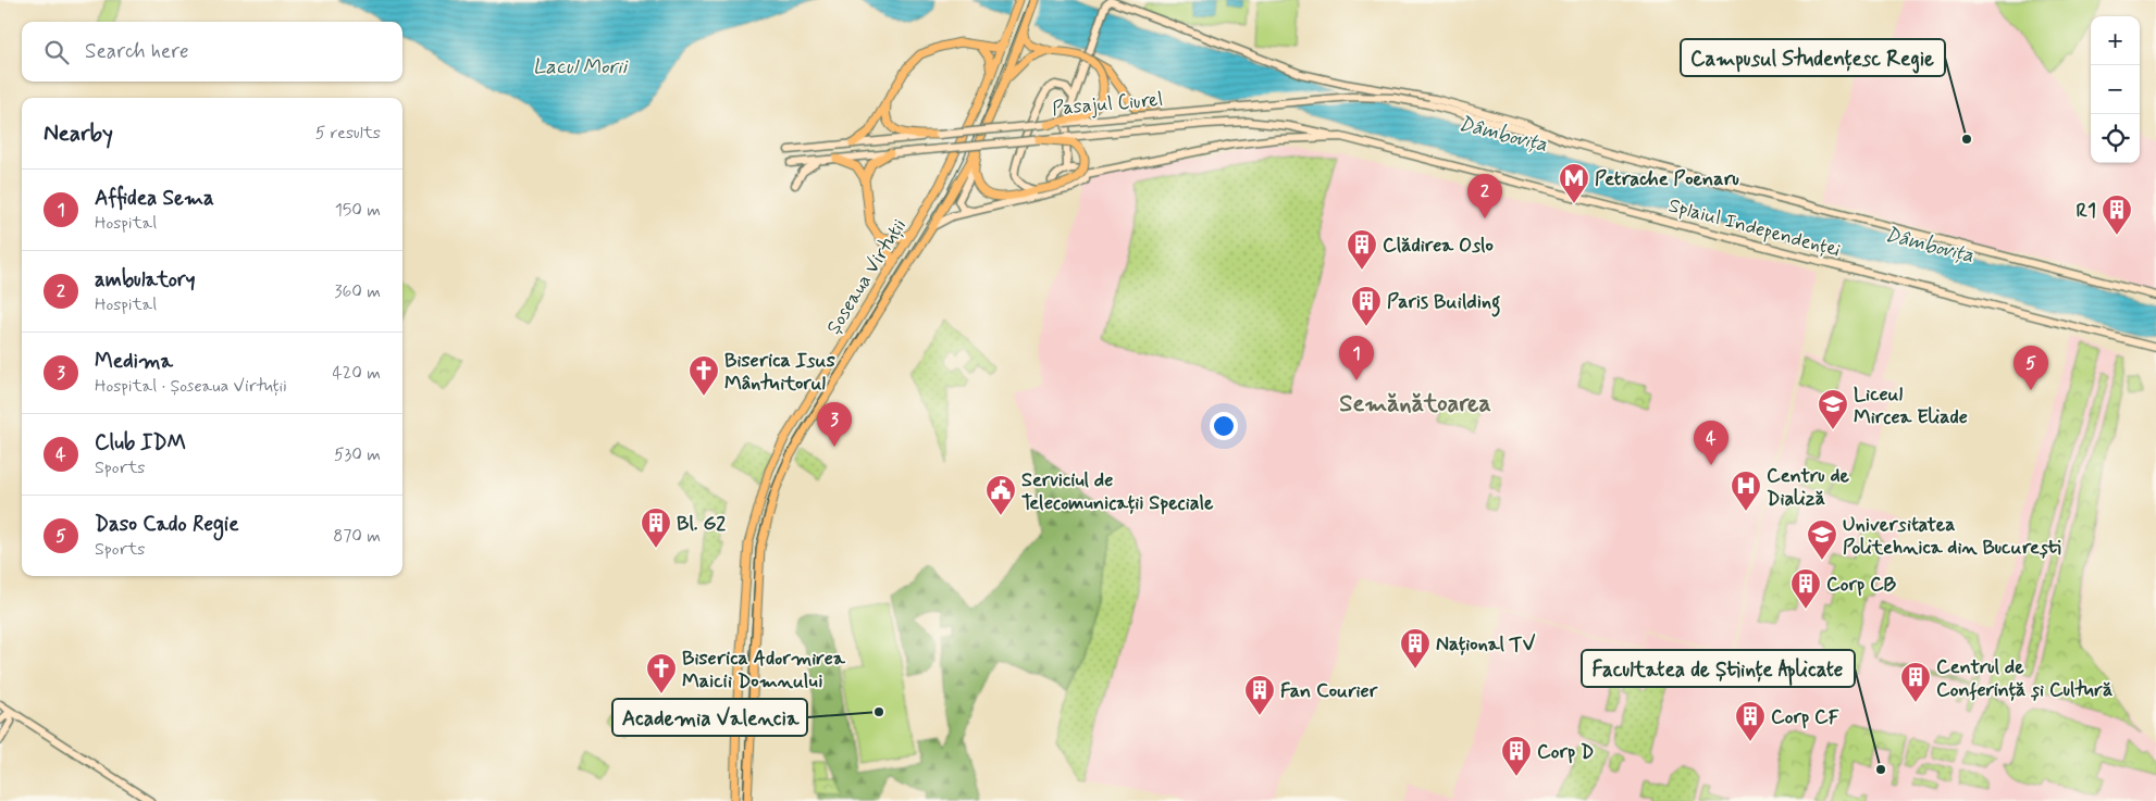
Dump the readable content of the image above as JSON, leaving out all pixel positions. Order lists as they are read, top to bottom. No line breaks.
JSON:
{"streets":{"main road":["Pasajul Ciurel","Splaiul Independenței","Șoseaua Virtuții"]},"crossings":[["Pasajul Ciurel","Splaiul Independenței"],["Splaiul Independenței","Șoseaua Virtuții"]],"districts":["Semănătoarea"],"water":["Lacul Morii","Dâmbovița"],"places":{"other":["Campusul Studențesc Regie","Academia Valencia","Facultatea de Științe Aplicate"],"metro station":["Petrache Poenaru"],"building":["R1","Clădirea Oslo","Paris Building","Bl. G2","Corp CB","Național TV","Centrul de Conferință și Cultură","Fan Courier","Corp CF","Corp D"],"church":["Biserica Isus Mântuitorul","Biserica Adormirea Maicii Domnului"],"school or university":["Liceul Mircea Eliade","Universitatea Politehnica din București"],"hospital":["Centru de Dializă"],"public building":["Serviciul de Telecomunicații Speciale"]},"page":{"map_buttons":["+","−"],"search":"Search here","heading":["Nearby","5 results"],"list":[{"mark":"1","name":"Affidea Sema","note":"Hospital","value":"150 m"},{"mark":"2","name":"ambulatory","note":"Hospital","value":"360 m"},{"mark":"3","name":"Medima","note":"Hospital · Șoseaua Virtuții","value":"420 m"},{"mark":"4","name":"Club IDM","note":"Sports","value":"530 m"},{"mark":"5","name":"Daso Cado Regie","note":"Sports","value":"870 m"}],"pins":["2","1","5","3","4"]}}
